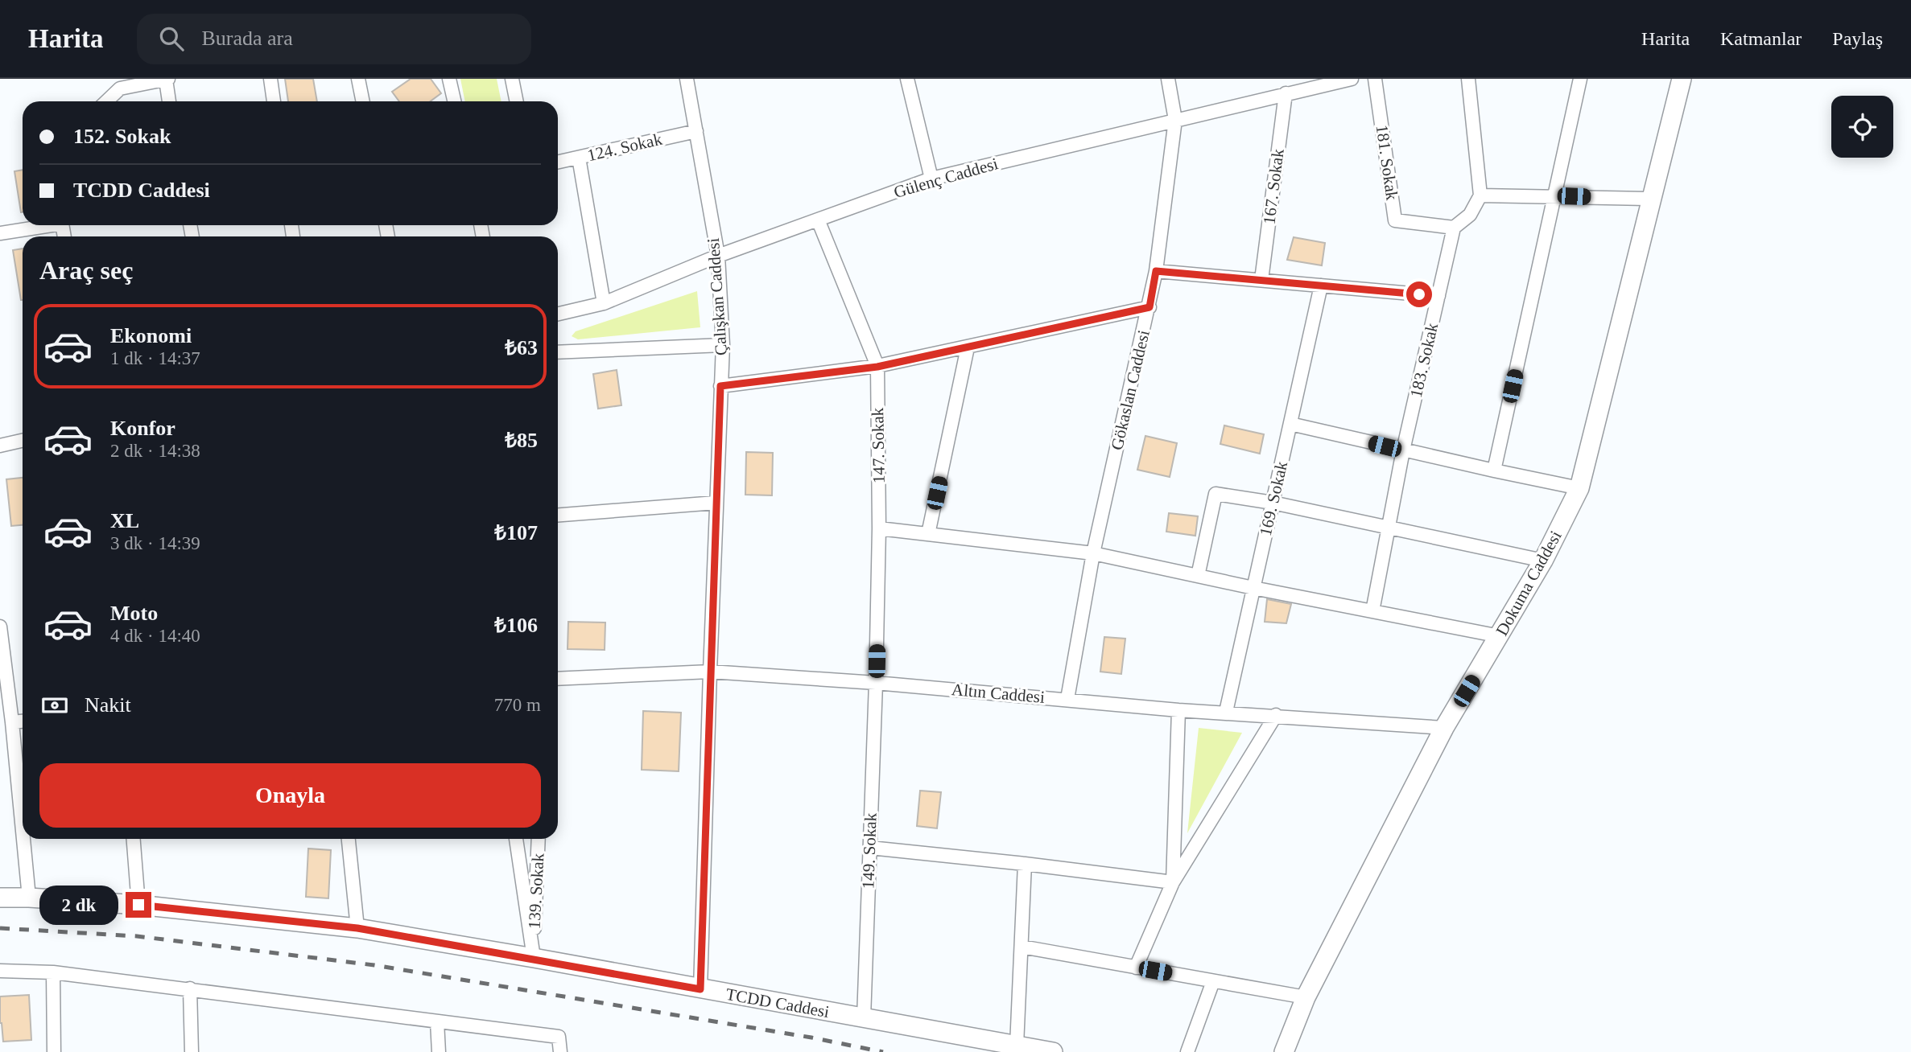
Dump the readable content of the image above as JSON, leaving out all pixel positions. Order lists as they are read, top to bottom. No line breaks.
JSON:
{"streets":{"main road":["Dokuma Caddesi","TCDD Caddesi"],"street":["124. Sokak","181. Sokak","Gülenç Caddesi","167. Sokak","Çalışkan Caddesi","183. Sokak","Gökaslan Caddesi","147. Sokak","169. Sokak","Altın Caddesi","149. Sokak","139. Sokak"]},"crossings":[["124. Sokak","Çalışkan Caddesi"],["181. Sokak","183. Sokak"],["Gülenç Caddesi","167. Sokak"],["Gülenç Caddesi","Çalışkan Caddesi"],["Gülenç Caddesi","Gökaslan Caddesi"],["Gülenç Caddesi","147. Sokak"],["Çalışkan Caddesi","Altın Caddesi"],["Çalışkan Caddesi","TCDD Caddesi"],["Gökaslan Caddesi","Altın Caddesi"],["147. Sokak","Altın Caddesi"],["147. Sokak","149. Sokak"],["169. Sokak","Altın Caddesi"],["Dokuma Caddesi","Altın Caddesi"],["Altın Caddesi","149. Sokak"],["149. Sokak","TCDD Caddesi"],["139. Sokak","TCDD Caddesi"]],"page":{"header":"Harita","search":"Burada ara","nav":["Harita","Katmanlar","Paylaş"],"banner":["152. Sokak","TCDD Caddesi"],"heading":"Araç seç","list":[{"name":"Ekonomi","note":"1 dk · 14:37","value":"₺63"},{"name":"Konfor","note":"2 dk · 14:38","value":"₺85"},{"name":"XL","note":"3 dk · 14:39","value":"₺107"},{"name":"Moto","note":"4 dk · 14:40","value":"₺106"}],"pay":["Nakit","770 m"],"buttons":"Onayla","bubble":"2 dk"}}
